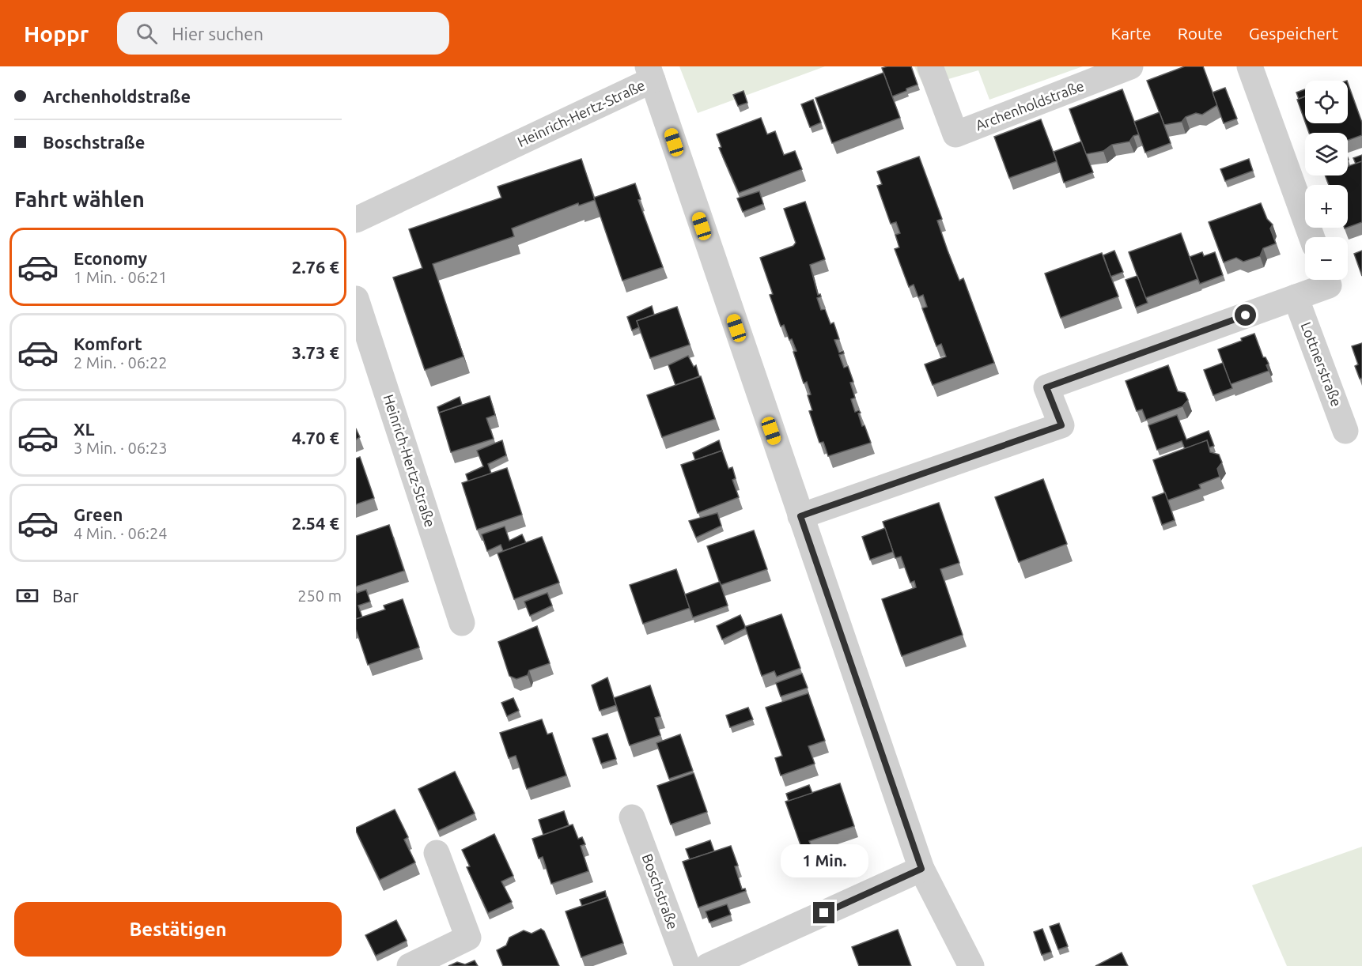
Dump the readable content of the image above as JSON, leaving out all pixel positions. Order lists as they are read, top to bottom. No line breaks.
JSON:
{"streets":{"street":["Archenholdstraße","Heinrich-Hertz-Straße","Lottnerstraße","Boschstraße"]},"page":{"header":"Hoppr","search":"Hier suchen","nav":["Karte","Route","Gespeichert"],"banner":["Archenholdstraße","Boschstraße"],"map_buttons":["+","−"],"heading":"Fahrt wählen","list":[{"name":"Economy","note":"1 Min. · 06:21","value":"2.76 €"},{"name":"Komfort","note":"2 Min. · 06:22","value":"3.73 €"},{"name":"XL","note":"3 Min. · 06:23","value":"4.70 €"},{"name":"Green","note":"4 Min. · 06:24","value":"2.54 €"}],"pay":["Bar","250 m"],"bubble":"1 Min.","buttons":"Bestätigen"}}
